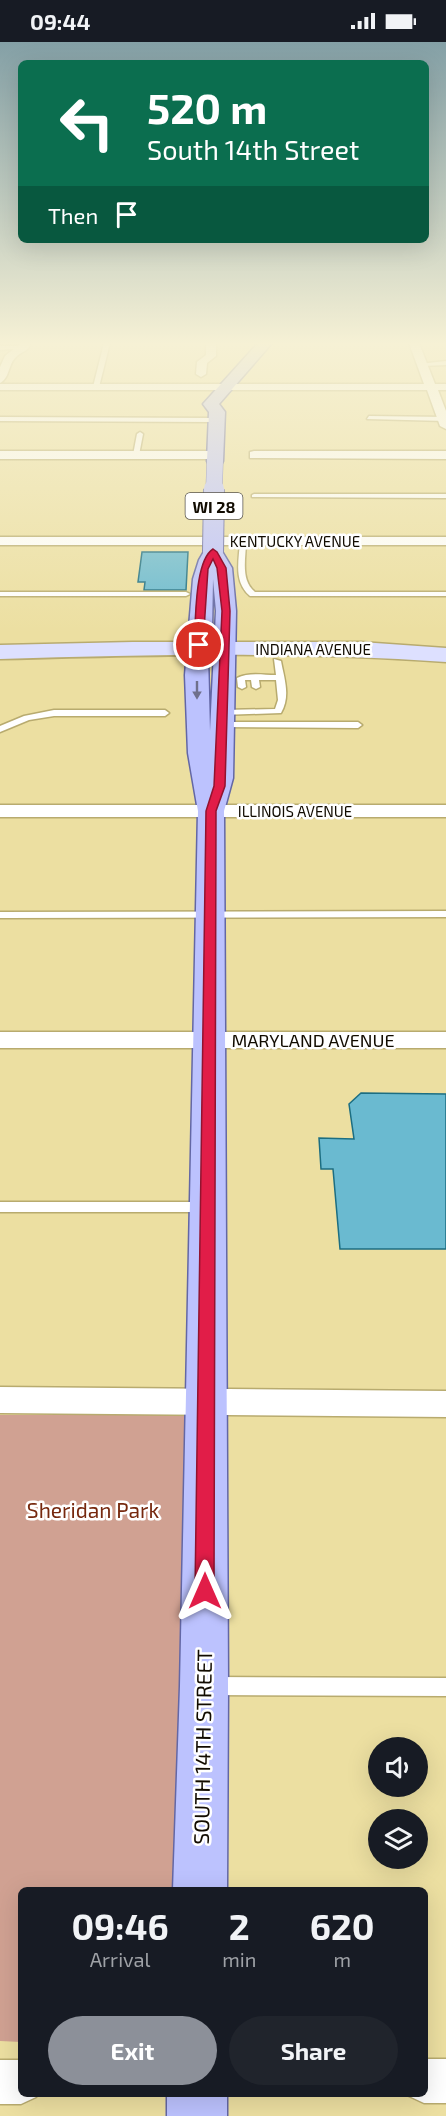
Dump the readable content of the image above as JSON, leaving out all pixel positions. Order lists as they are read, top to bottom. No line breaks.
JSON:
{"streets":{"main road":["WI 28","INDIANA AVENUE","SOUTH 14TH STREET"],"street":["KENTUCKY AVENUE","ILLINOIS AVENUE","MARYLAND AVENUE"]},"crossings":[["INDIANA AVENUE","SOUTH 14TH STREET"],["ILLINOIS AVENUE","SOUTH 14TH STREET"],["MARYLAND AVENUE","SOUTH 14TH STREET"]],"parks":["Sheridan Park"],"page":{"status":"09:44","turn":["520 m","South 14th Street"],"then":"Then","eta":["09:46","Arrival","2","min","620","m"],"buttons":["Exit","Share"]}}
